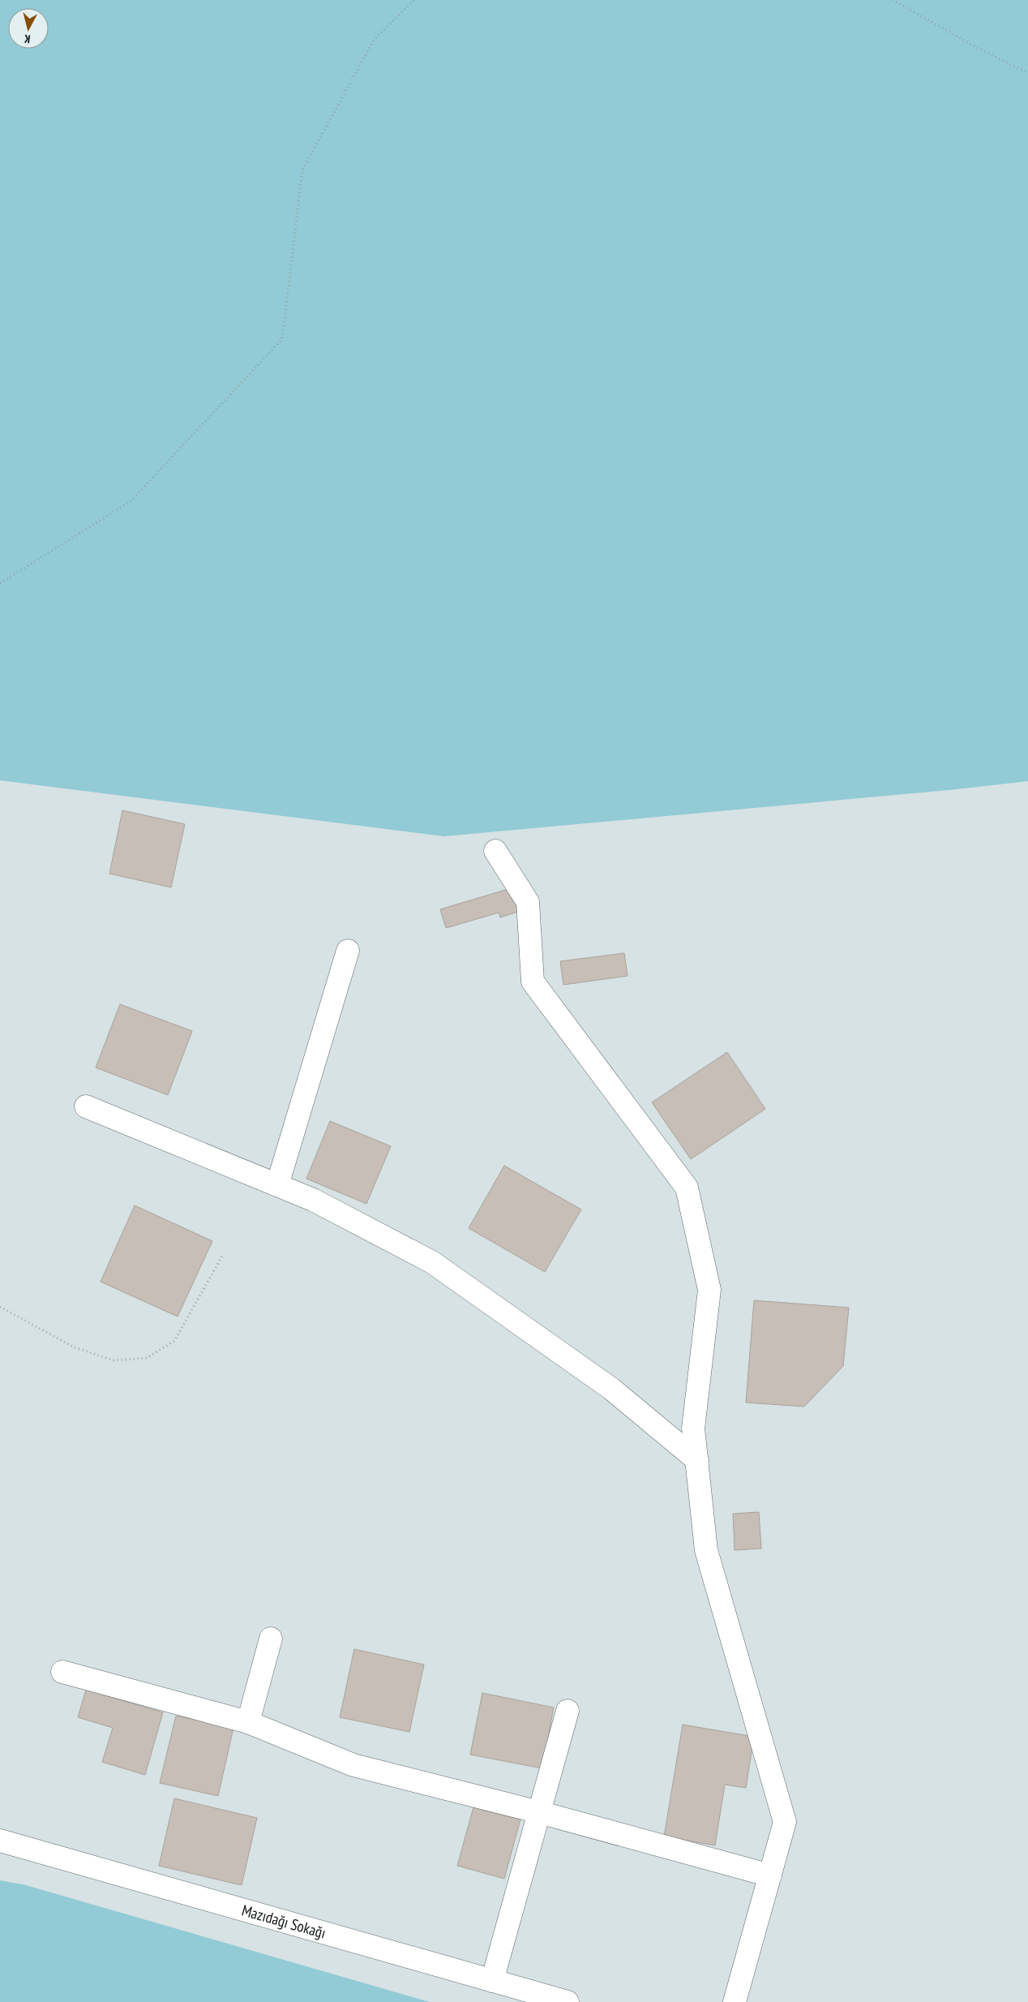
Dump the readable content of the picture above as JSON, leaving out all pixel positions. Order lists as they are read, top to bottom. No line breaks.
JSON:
{"streets":{"street":["Mazıdağı Sokağı"]},"north":"bottom"}
